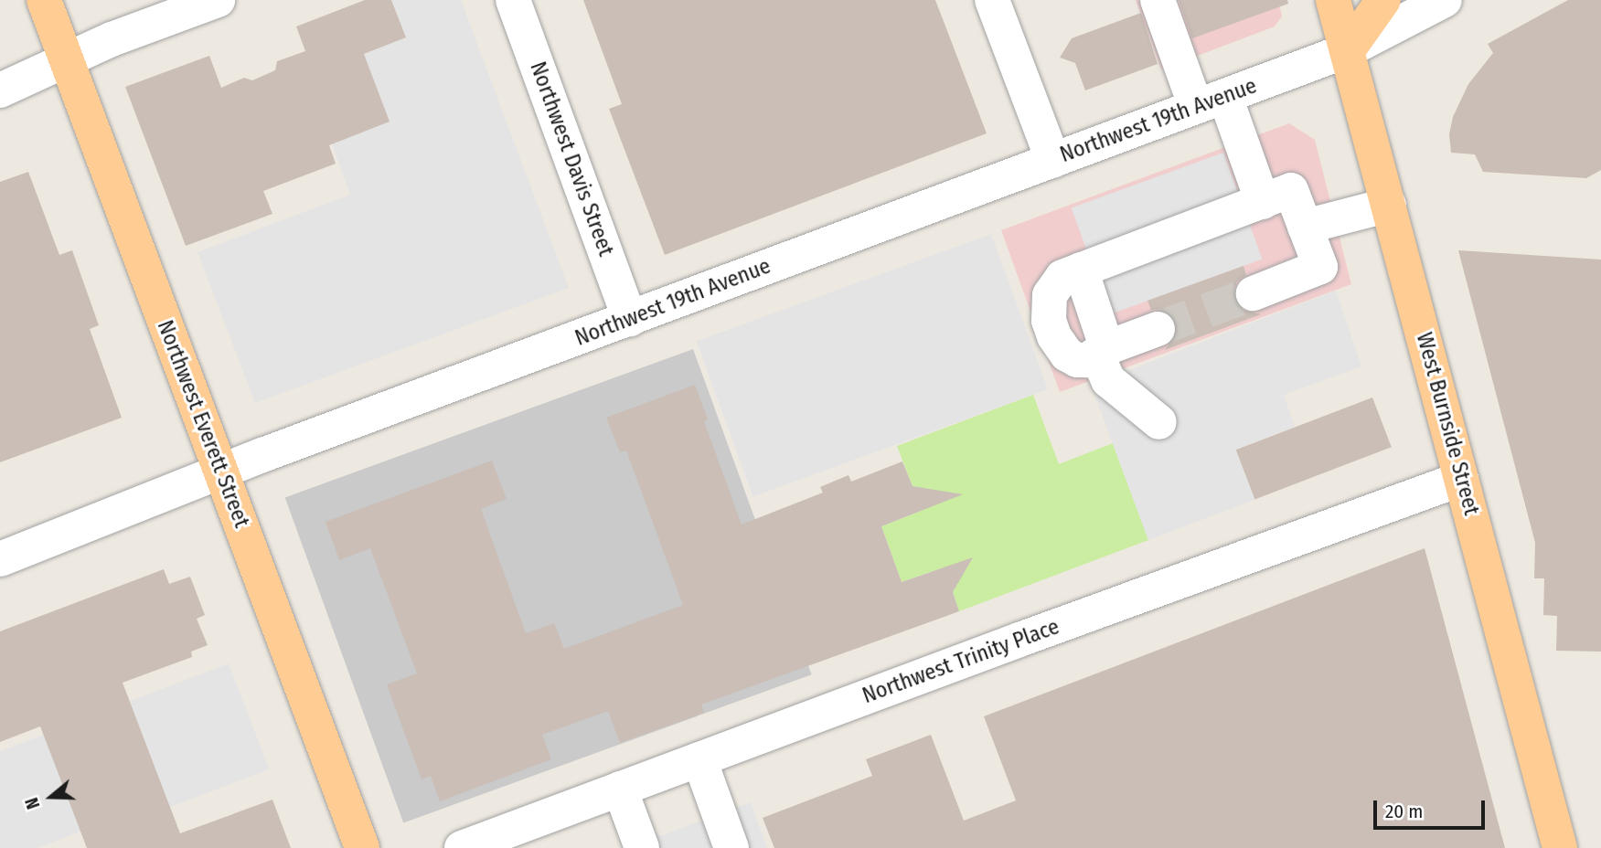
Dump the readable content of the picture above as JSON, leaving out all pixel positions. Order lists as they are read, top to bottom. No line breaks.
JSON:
{"streets":{"main road":["Northwest Everett Street","West Burnside Street"],"street":["Northwest 19th Avenue","Northwest Davis Street","Northwest Trinity Place"]},"crossings":[["Northwest 19th Avenue","Northwest Davis Street"],["Northwest 19th Avenue","Northwest Everett Street"],["Northwest 19th Avenue","West Burnside Street"],["West Burnside Street","Northwest Trinity Place"]],"scale_bar":"20 m","north":"left"}
